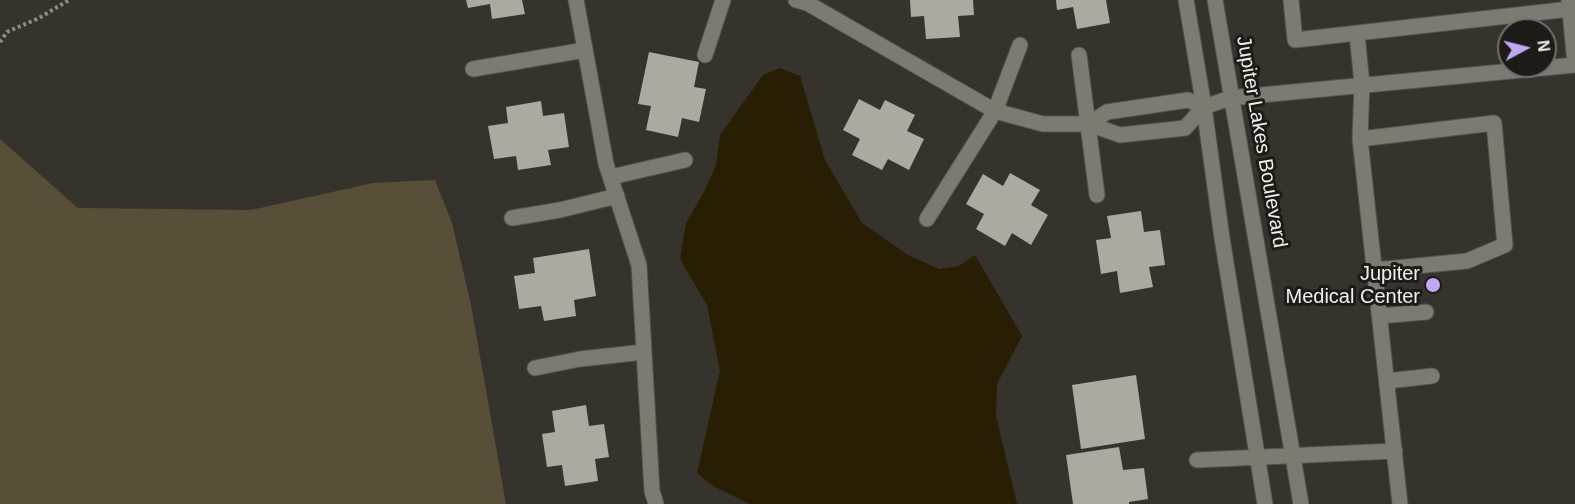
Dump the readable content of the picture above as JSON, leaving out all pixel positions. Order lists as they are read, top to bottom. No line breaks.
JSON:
{"streets":{"street":["Jupiter Lakes Boulevard"]},"places":["Jupiter Medical Center"],"north":"right"}
